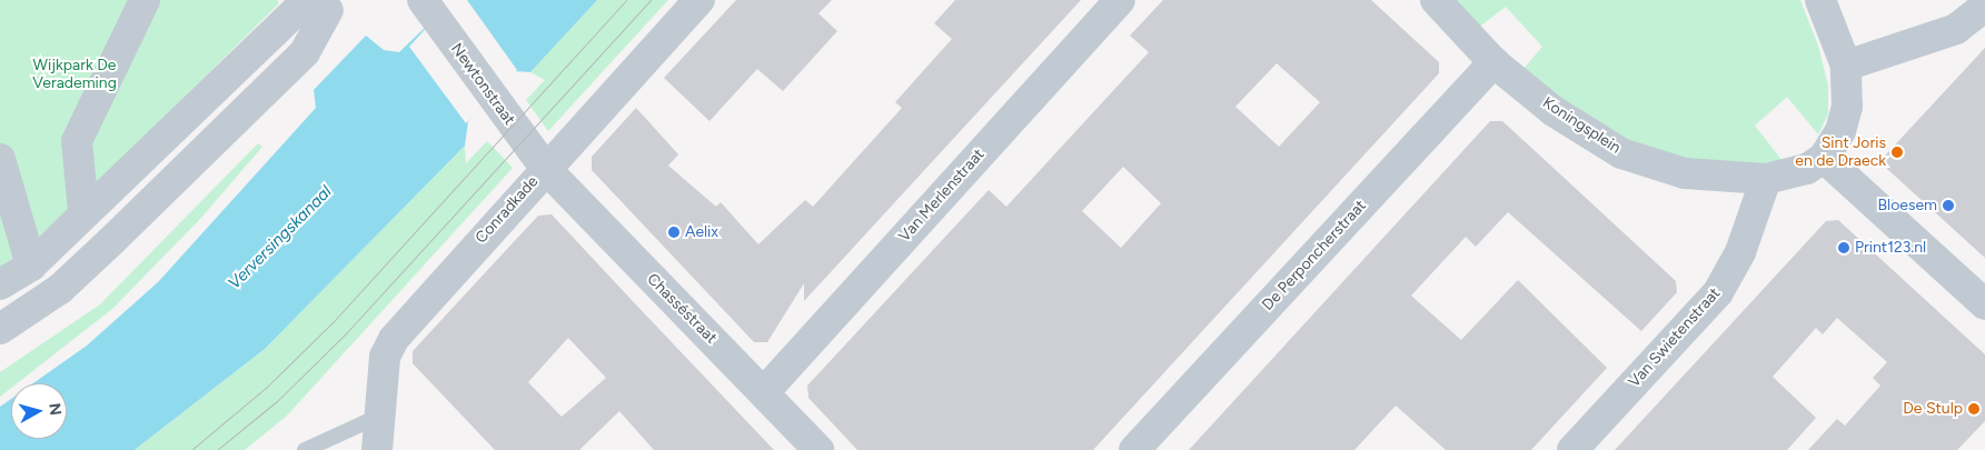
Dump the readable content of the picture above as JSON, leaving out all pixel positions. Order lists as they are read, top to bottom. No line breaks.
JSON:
{"streets":{"street":["Newtonstraat","Koningsplein","Van Merlenstraat","Conradkade","De Perponcherstraat","Chasséstraat","Van Swietenstraat"]},"crossings":[["Newtonstraat","Conradkade"],["Newtonstraat","Chasséstraat"],["Koningsplein","De Perponcherstraat"],["Koningsplein","Van Swietenstraat"],["Van Merlenstraat","Chasséstraat"],["Conradkade","Chasséstraat"]],"water":["Verversingskanaal"],"parks":["Wijkpark De Verademing"],"places":["Sint Joris en de Draeck","Bloesem","Aelix","Print123.nl","De Stulp"],"north":"right"}
